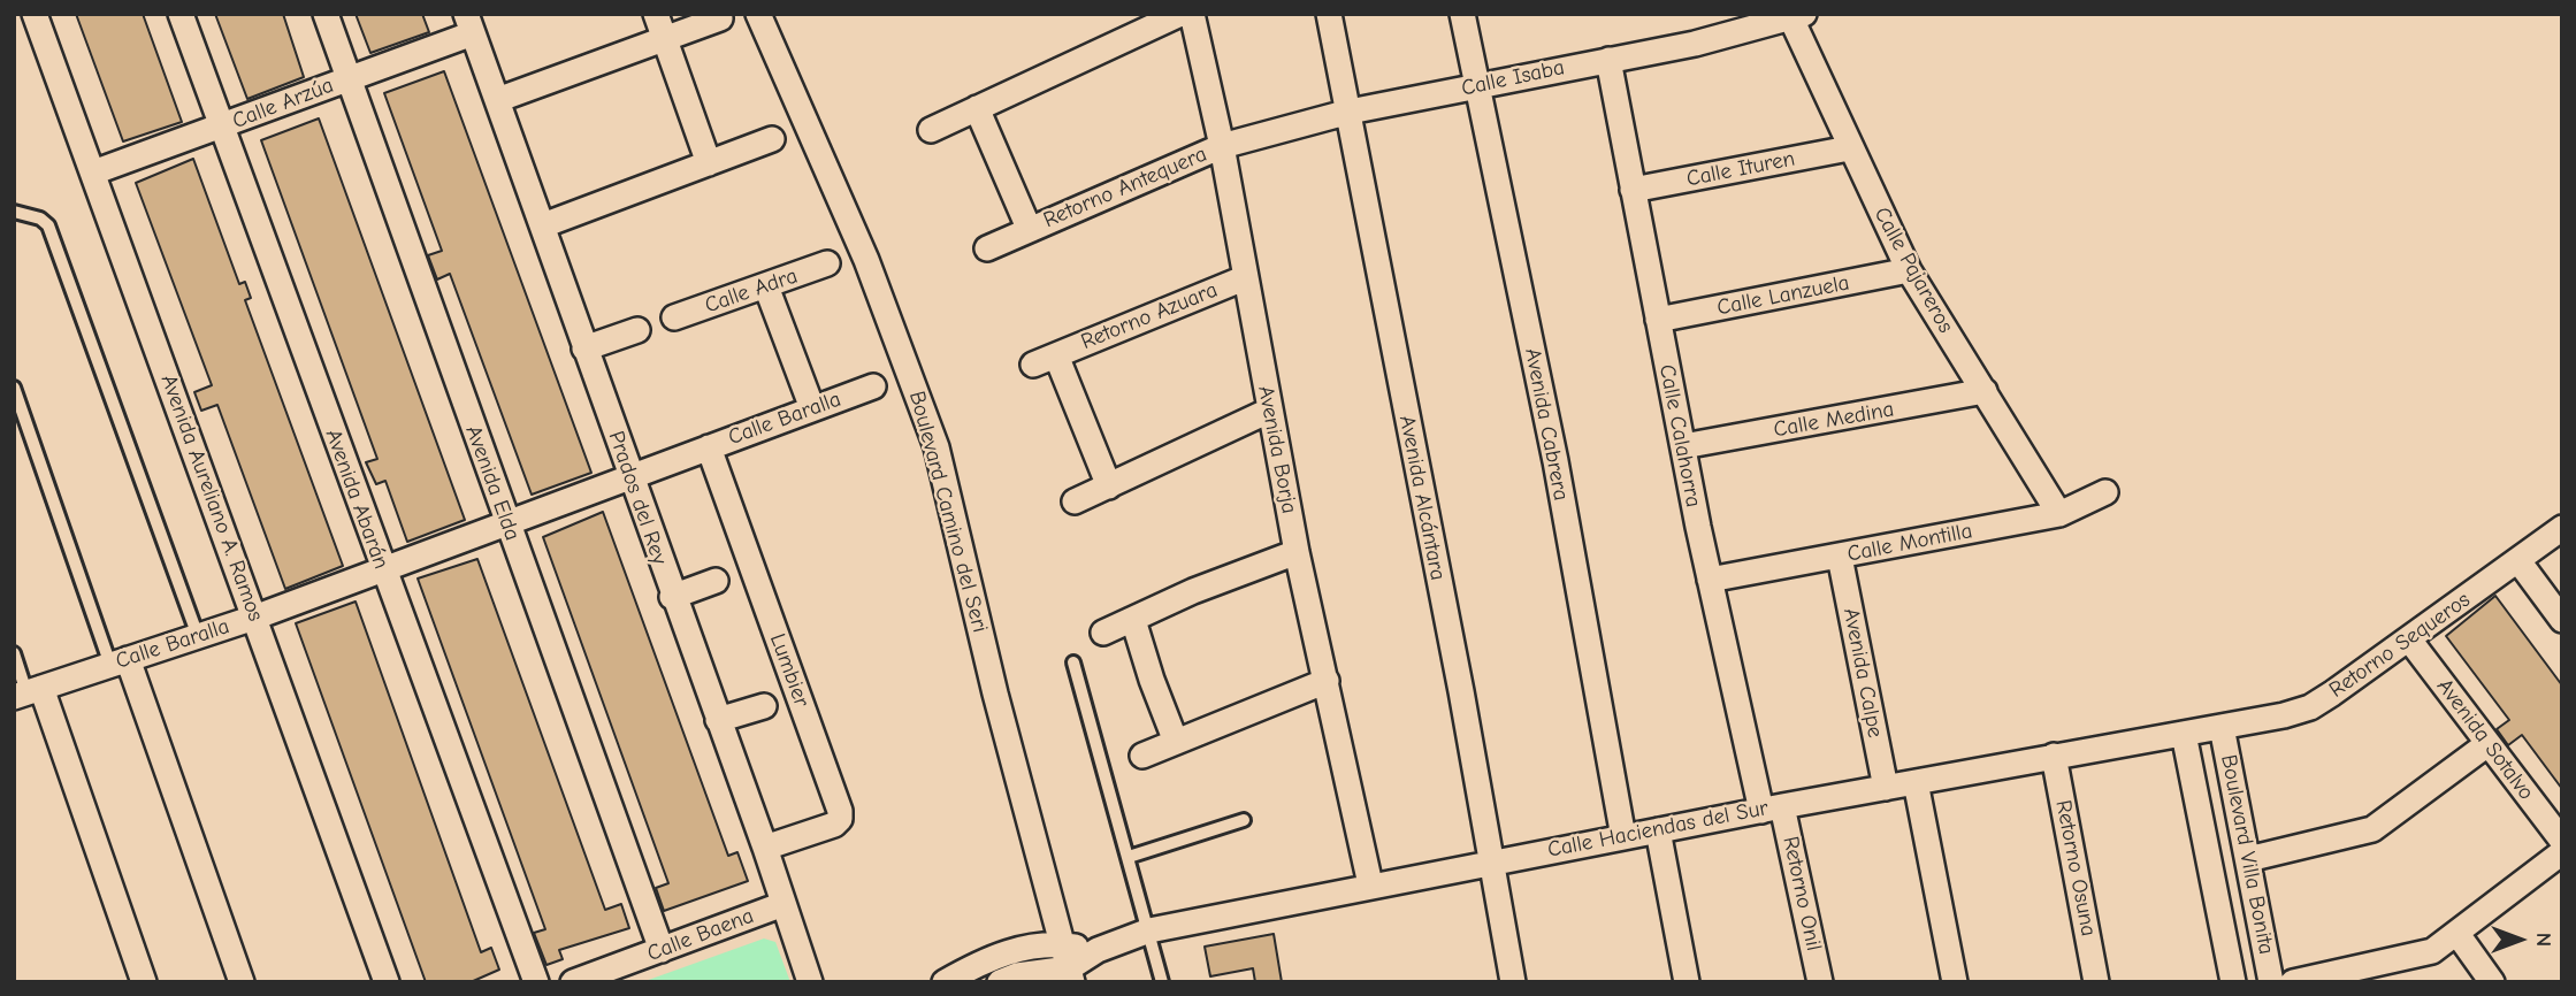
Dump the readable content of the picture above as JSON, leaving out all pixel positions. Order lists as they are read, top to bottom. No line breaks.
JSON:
{"streets":{"street":["Calle Isaba","Calle Arzúa","Calle Ituren","Retorno Antequera","Calle Pajareros","Calle Adra","Calle Lanzuela","Retorno Azuara","Calle Baralla","Calle Medina","Avenida Cabrera","Calle Calahorra","Avenida Borja","Avenida Elda","Avenida Aureliano A. Ramos","Prados del Rey","Avenida Alcántara","Avenida Abarán","Boulevard Camino del Seri","Calle Montilla","Retorno Sequeros","Lumbier","Avenida Calpe","Avenida Sotalvo","Calle Haciendas del Sur","Boulevard Villa Bonita","Retorno Osuna","Retorno Onil","Calle Baena"]},"crossings":[["Calle Isaba","Retorno Antequera"],["Calle Isaba","Calle Pajareros"],["Calle Isaba","Avenida Cabrera"],["Calle Isaba","Calle Calahorra"],["Calle Isaba","Avenida Borja"],["Calle Isaba","Avenida Alcántara"],["Calle Arzúa","Avenida Elda"],["Calle Arzúa","Avenida Aureliano A. Ramos"],["Calle Arzúa","Prados del Rey"],["Calle Arzúa","Avenida Abarán"],["Calle Ituren","Calle Pajareros"],["Calle Ituren","Calle Calahorra"],["Retorno Antequera","Avenida Borja"],["Calle Pajareros","Calle Lanzuela"],["Calle Pajareros","Calle Medina"],["Calle Pajareros","Calle Montilla"],["Calle Lanzuela","Calle Calahorra"],["Retorno Azuara","Avenida Borja"],["Calle Baralla","Avenida Elda"],["Calle Baralla","Avenida Aureliano A. Ramos"],["Calle Baralla","Prados del Rey"],["Calle Baralla","Avenida Abarán"],["Calle Baralla","Lumbier"],["Calle Medina","Calle Calahorra"],["Avenida Cabrera","Calle Haciendas del Sur"],["Calle Calahorra","Calle Montilla"],["Calle Calahorra","Calle Haciendas del Sur"],["Calle Calahorra","Retorno Onil"],["Avenida Borja","Calle Haciendas del Sur"],["Avenida Elda","Calle Baena"],["Prados del Rey","Lumbier"],["Prados del Rey","Calle Baena"],["Avenida Alcántara","Calle Haciendas del Sur"],["Boulevard Camino del Seri","Calle Haciendas del Sur"],["Calle Montilla","Avenida Calpe"],["Retorno Sequeros","Avenida Sotalvo"],["Retorno Sequeros","Calle Haciendas del Sur"],["Retorno Sequeros","Boulevard Villa Bonita"],["Avenida Calpe","Calle Haciendas del Sur"],["Calle Haciendas del Sur","Boulevard Villa Bonita"],["Calle Haciendas del Sur","Retorno Osuna"],["Calle Haciendas del Sur","Retorno Onil"]],"north":"right"}
